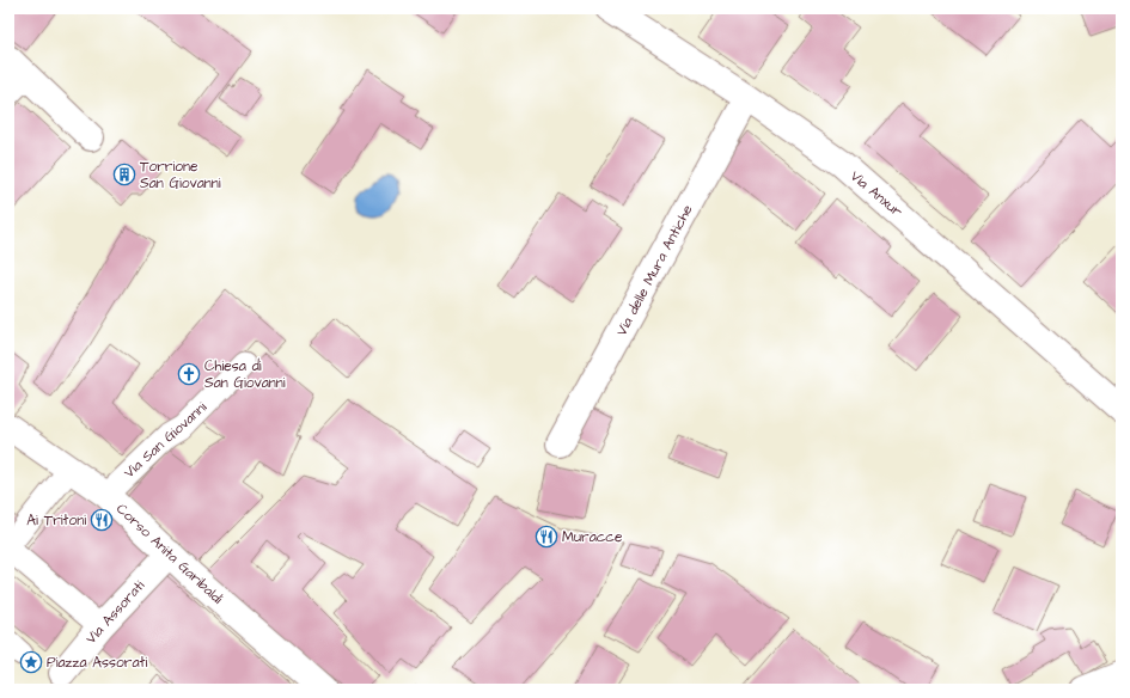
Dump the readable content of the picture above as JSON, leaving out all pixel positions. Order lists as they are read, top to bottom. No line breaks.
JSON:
{"streets":{"street":["Via Anxur","Via delle Mura Antiche","Via San Giovanni","Corso Anita Garibaldi","Via Assorati"]},"crossings":[["Via Anxur","Via delle Mura Antiche"],["Via San Giovanni","Corso Anita Garibaldi"],["Corso Anita Garibaldi","Via Assorati"]],"places":{"building":["Torrione San Giovanni"],"church":["Chiesa di San Giovanni"],"restaurant":["Ai Tritoni","Muracce"],"place":["Piazza Assorati"]}}
